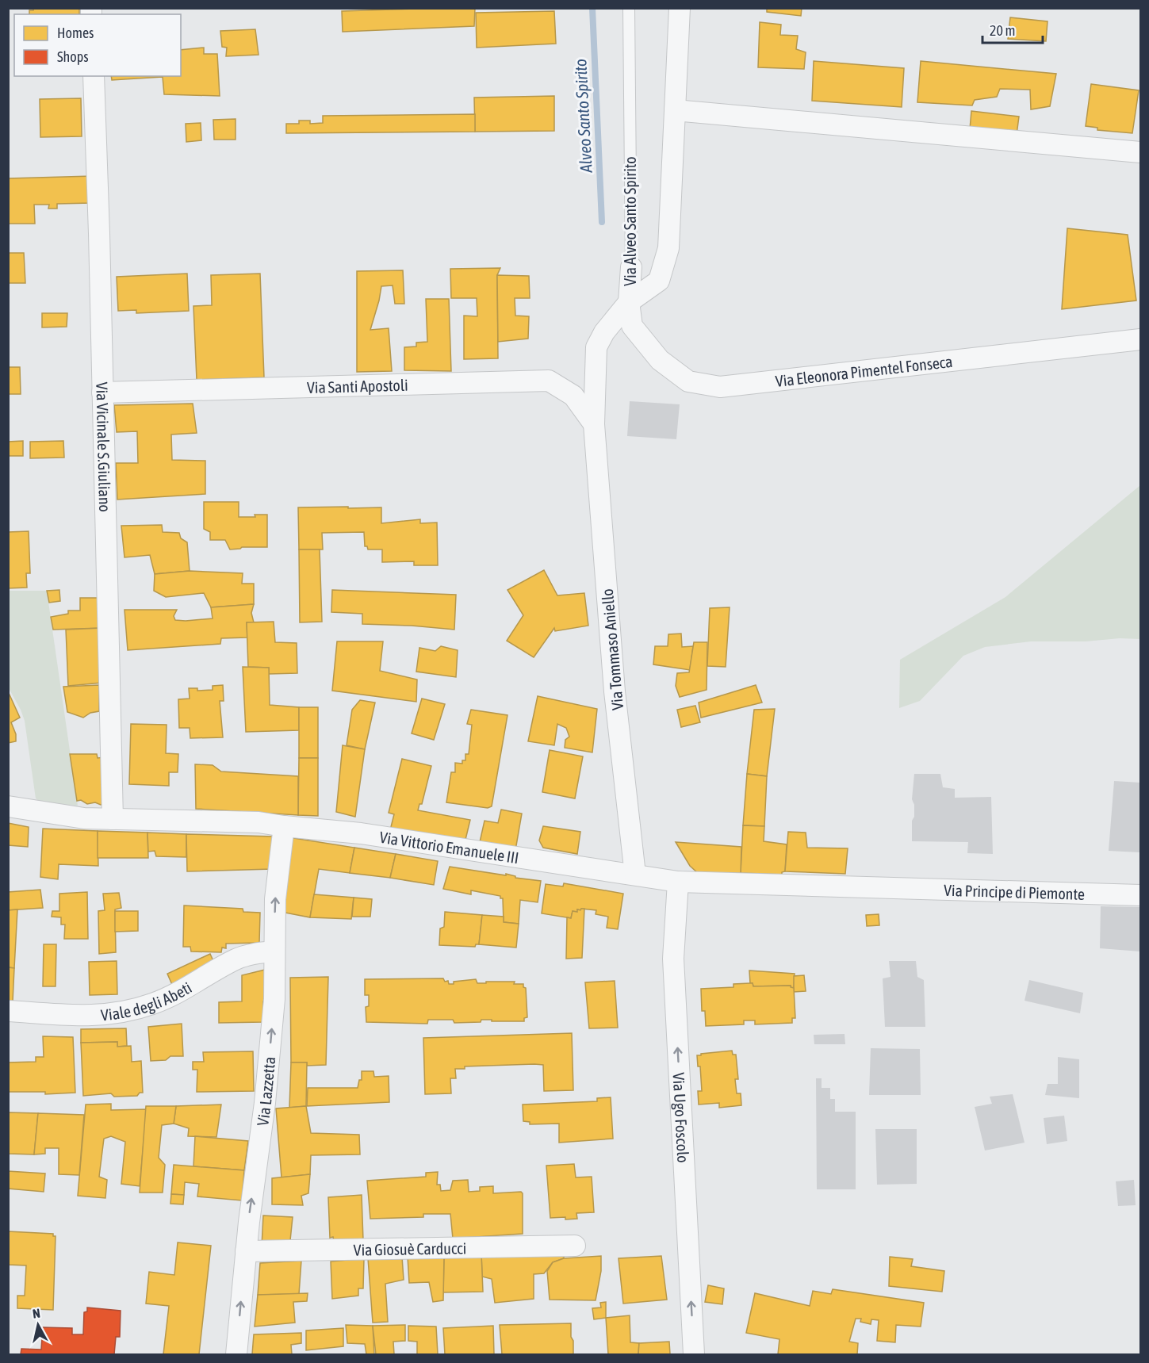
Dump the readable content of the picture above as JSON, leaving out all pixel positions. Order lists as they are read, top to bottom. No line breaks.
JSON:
{"streets":{"street":["Via Alveo Santo Spirito","Via Eleonora Pimentel Fonseca","Via Santi Apostoli","Via Vicinale S.Giuliano","Via Tommaso Aniello","Via Vittorio Emanuele III","Via Principe di Piemonte","Viale degli Abeti","Via Lazzetta","Via Ugo Foscolo","Via Giosuè Carducci"]},"crossings":[["Via Alveo Santo Spirito","Via Eleonora Pimentel Fonseca"],["Via Alveo Santo Spirito","Via Santi Apostoli"],["Via Alveo Santo Spirito","Via Tommaso Aniello"],["Via Santi Apostoli","Via Vicinale S.Giuliano"],["Via Santi Apostoli","Via Tommaso Aniello"],["Via Vicinale S.Giuliano","Via Vittorio Emanuele III"],["Via Tommaso Aniello","Via Vittorio Emanuele III"],["Via Vittorio Emanuele III","Via Principe di Piemonte"],["Via Vittorio Emanuele III","Via Lazzetta"],["Via Vittorio Emanuele III","Via Ugo Foscolo"],["Viale degli Abeti","Via Lazzetta"],["Via Lazzetta","Via Giosuè Carducci"]],"one_way":["Via Lazzetta","Via Ugo Foscolo"],"water":["Alveo Santo Spirito"],"legend":["Homes","Shops"],"scale_bar":"20 m","north":"top"}
